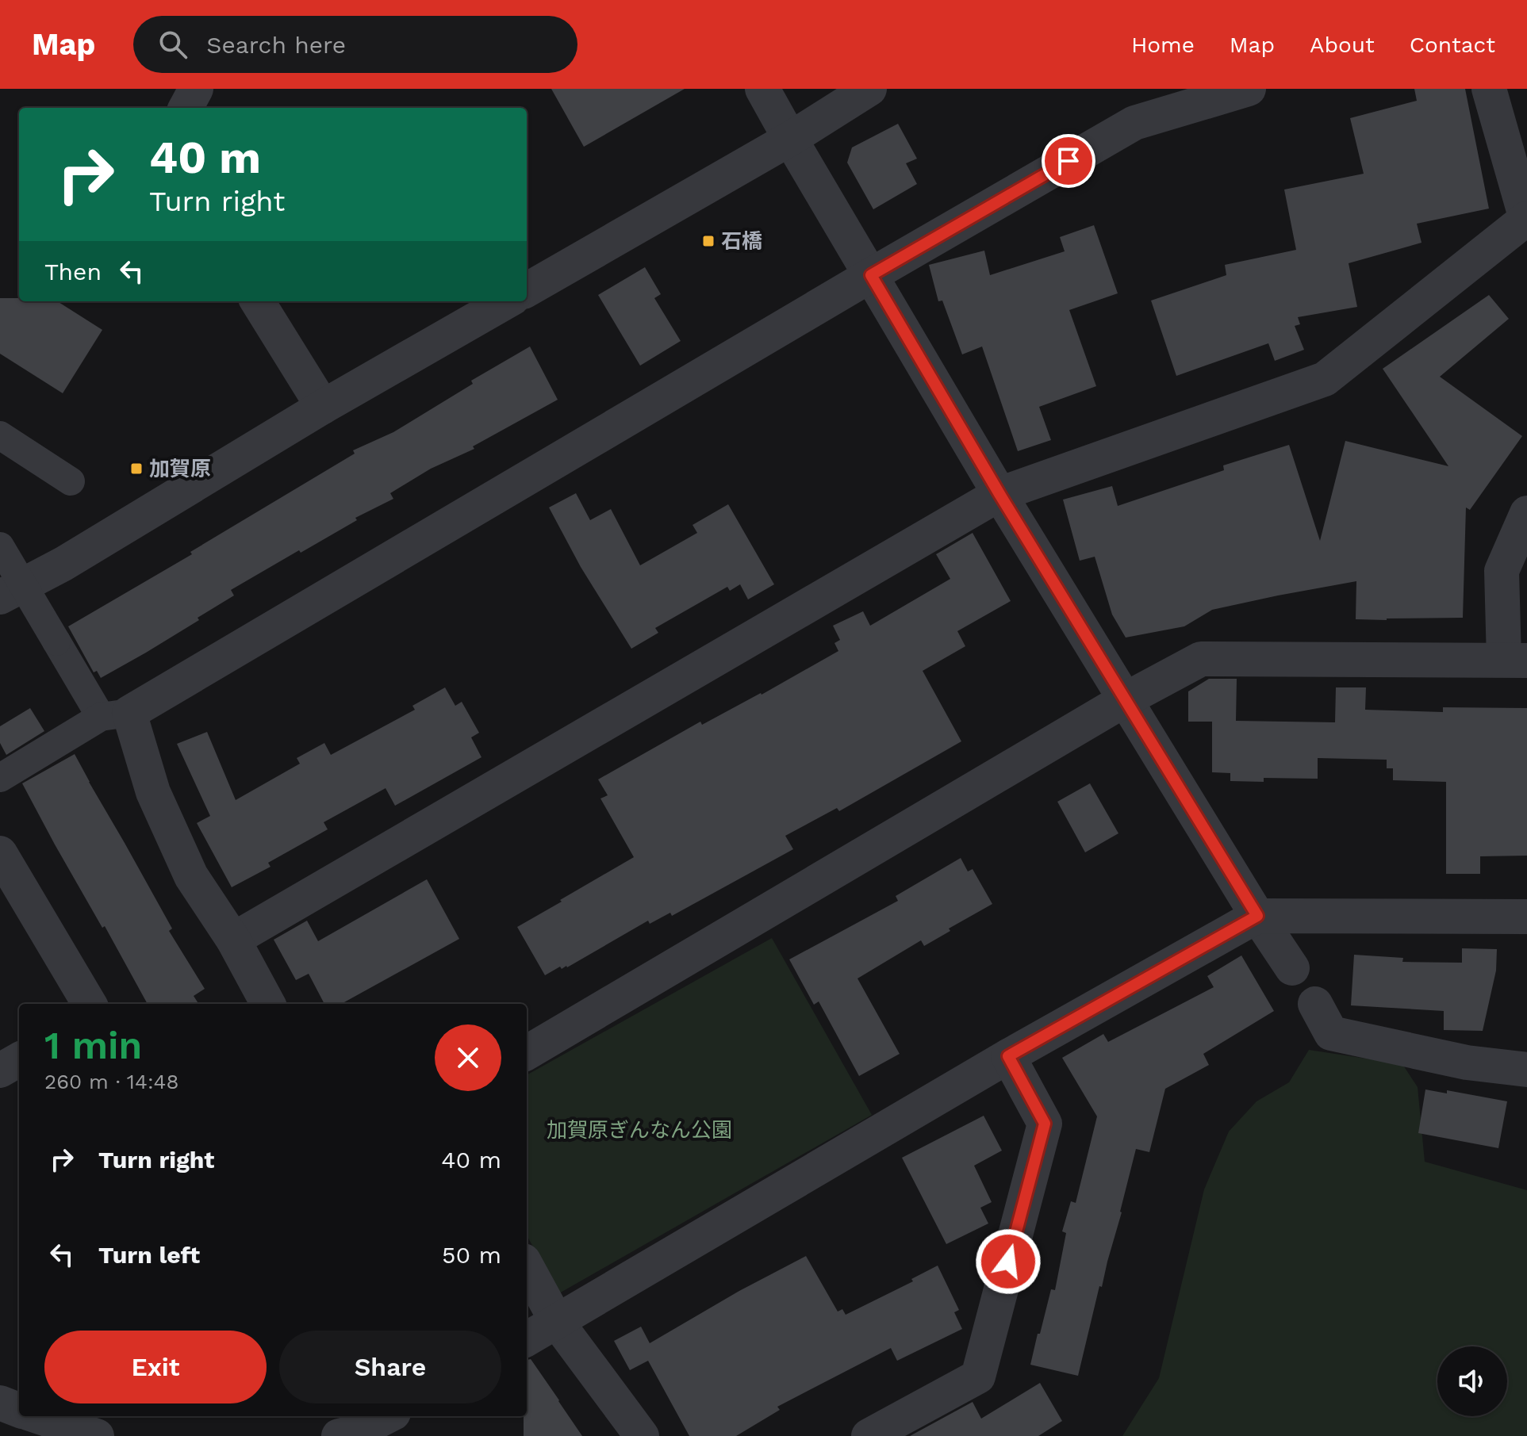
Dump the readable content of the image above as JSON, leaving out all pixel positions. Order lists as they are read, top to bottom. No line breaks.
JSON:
{"parks":["加賀原ぎんなん公園"],"places":{"transit":["石橋","加賀原"]},"page":{"header":"Map","search":"Search here","nav":["Home","Map","About","Contact"],"turn":["40 m","Turn right"],"then":"Then","heading":["1 min","260 m · 14:48"],"list":[{"name":"Turn right","value":"40 m"},{"name":"Turn left","value":"50 m"}],"buttons":["Exit","Share"]}}
